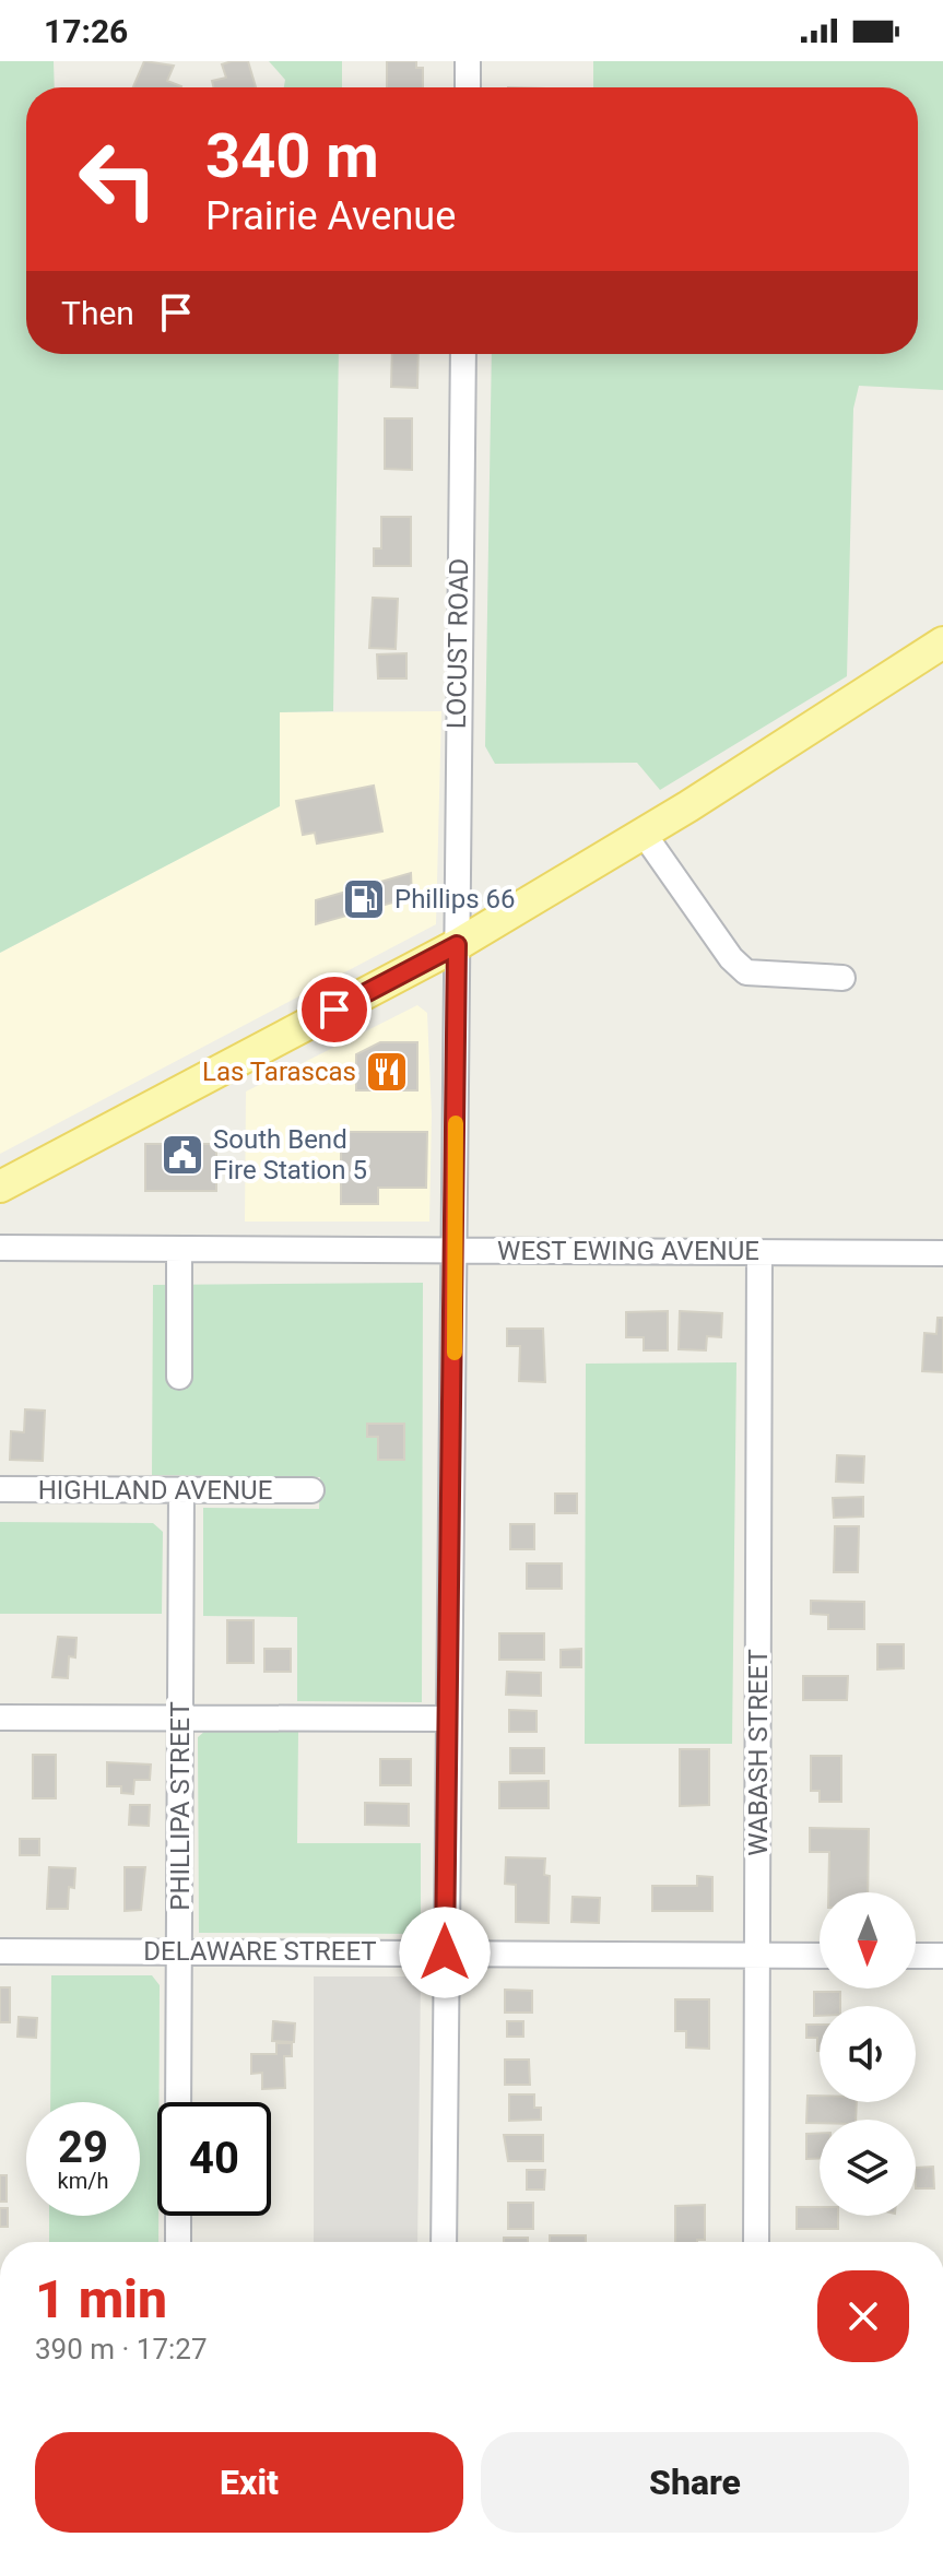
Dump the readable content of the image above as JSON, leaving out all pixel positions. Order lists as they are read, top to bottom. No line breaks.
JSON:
{"streets":{"street":["LOCUST ROAD","WEST EWING AVENUE","HIGHLAND AVENUE","WABASH STREET","PHILLIPA STREET","DELAWARE STREET"]},"crossings":[["LOCUST ROAD","WEST EWING AVENUE"],["LOCUST ROAD","DELAWARE STREET"],["WEST EWING AVENUE","WABASH STREET"],["HIGHLAND AVENUE","PHILLIPA STREET"],["WABASH STREET","DELAWARE STREET"],["PHILLIPA STREET","DELAWARE STREET"]],"places":{"fuel station":["Phillips 66"],"restaurant":["Las Tarascas"],"public building":["South Bend Fire Station 5"]},"north":"bottom","page":{"status":"17:26","turn":["340 m","Prairie Avenue"],"then":"Then","speed":"29 km/h","limit":"40","heading":["1 min","390 m · 17:27"],"buttons":["Exit","Share"]}}
